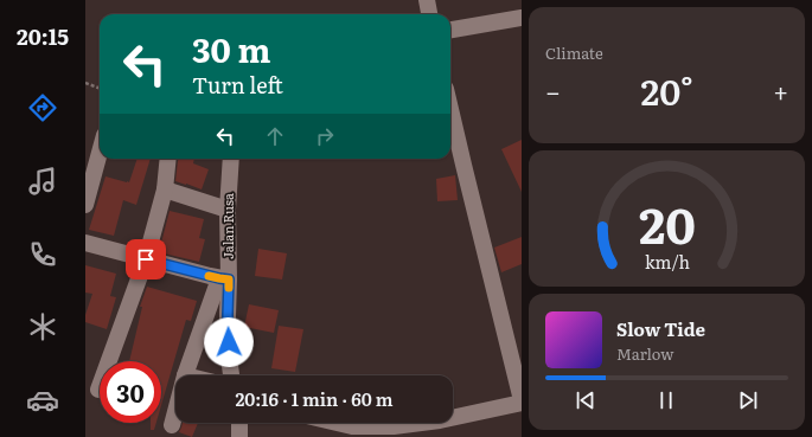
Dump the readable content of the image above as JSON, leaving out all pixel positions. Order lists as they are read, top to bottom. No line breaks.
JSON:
{"streets":{"street":["Jalan Rusa"]},"page":{"tabs":"20:15","tile":"Climate","turn":["30 m","Turn left"],"heat":["−","20°","+"],"song":["Slow Tide","Marlow"],"limit":"30","trip":"20:16 · 1 min · 60 m","gauge":["20","km/h"]}}
